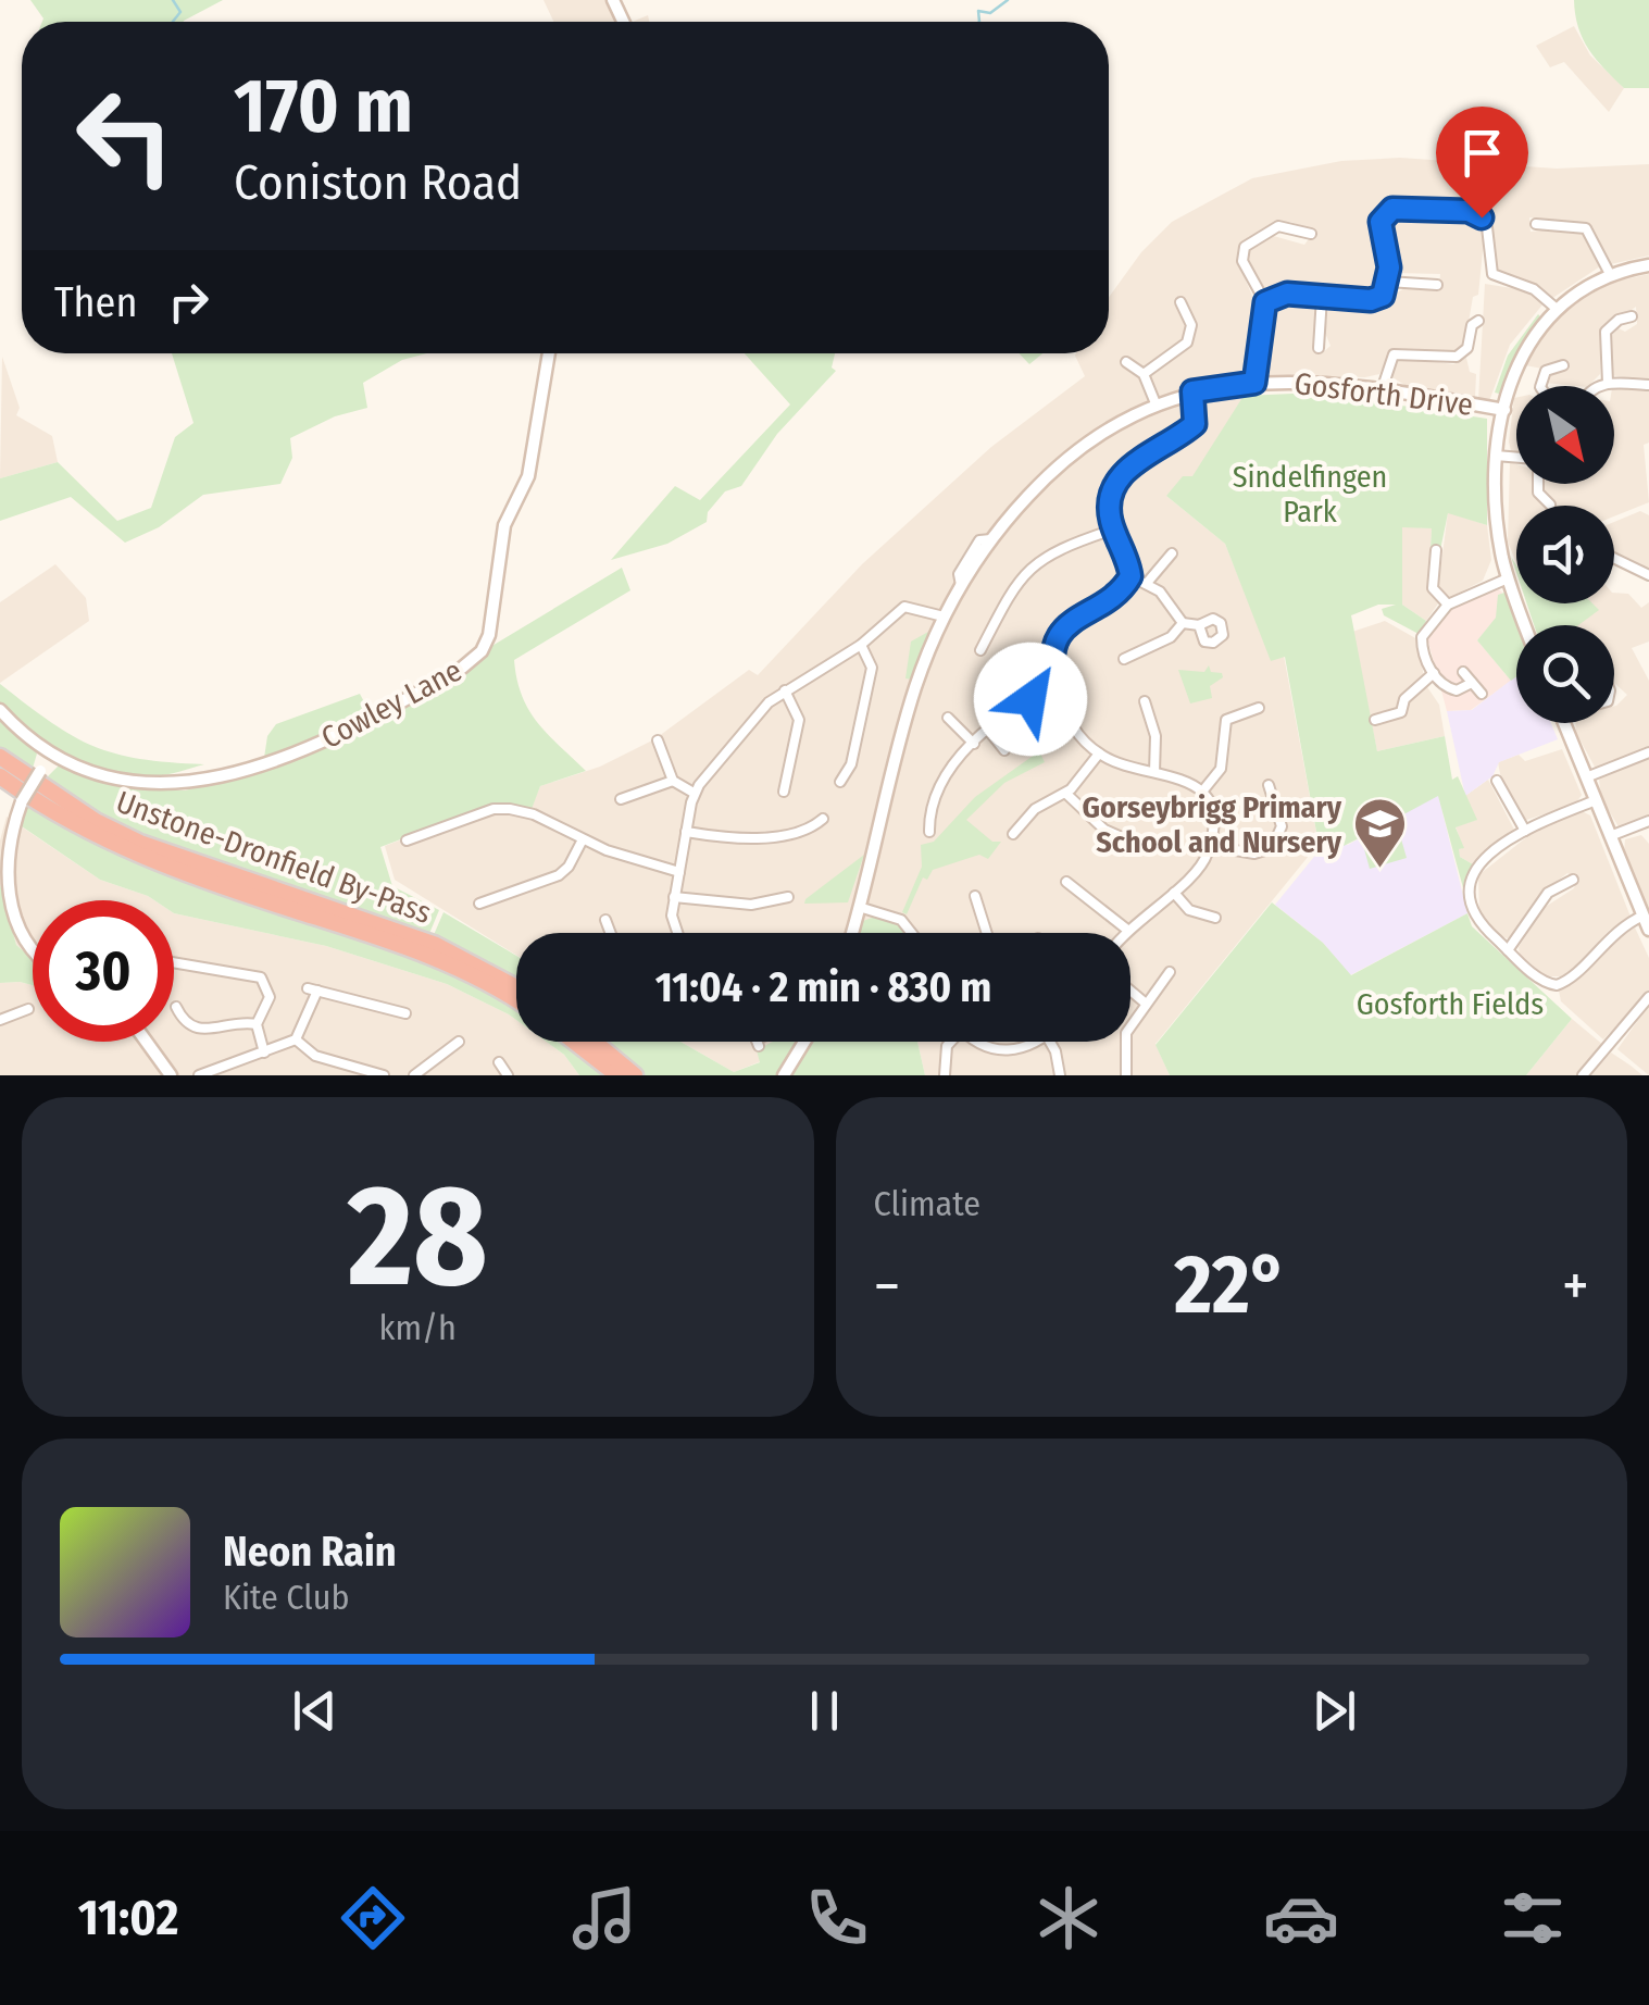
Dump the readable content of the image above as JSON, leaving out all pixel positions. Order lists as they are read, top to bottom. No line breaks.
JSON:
{"streets":{"highway":["Unstone-Dronfield By-Pass"],"street":["Gosforth Drive","Cowley Lane"]},"parks":["Sindelfingen Park","Gosforth Fields"],"places":{"school or university":["Gorseybrigg Primary School and Nursery"]},"north":"bottom right","page":{"turn":["170 m","Coniston Road"],"then":"Then","limit":"30","trip":"11:04 · 2 min · 830 m","tile":[["28","km/h"],"Climate"],"heat":["−","22°","+"],"song":["Neon Rain","Kite Club"],"tabs":"11:02"}}
